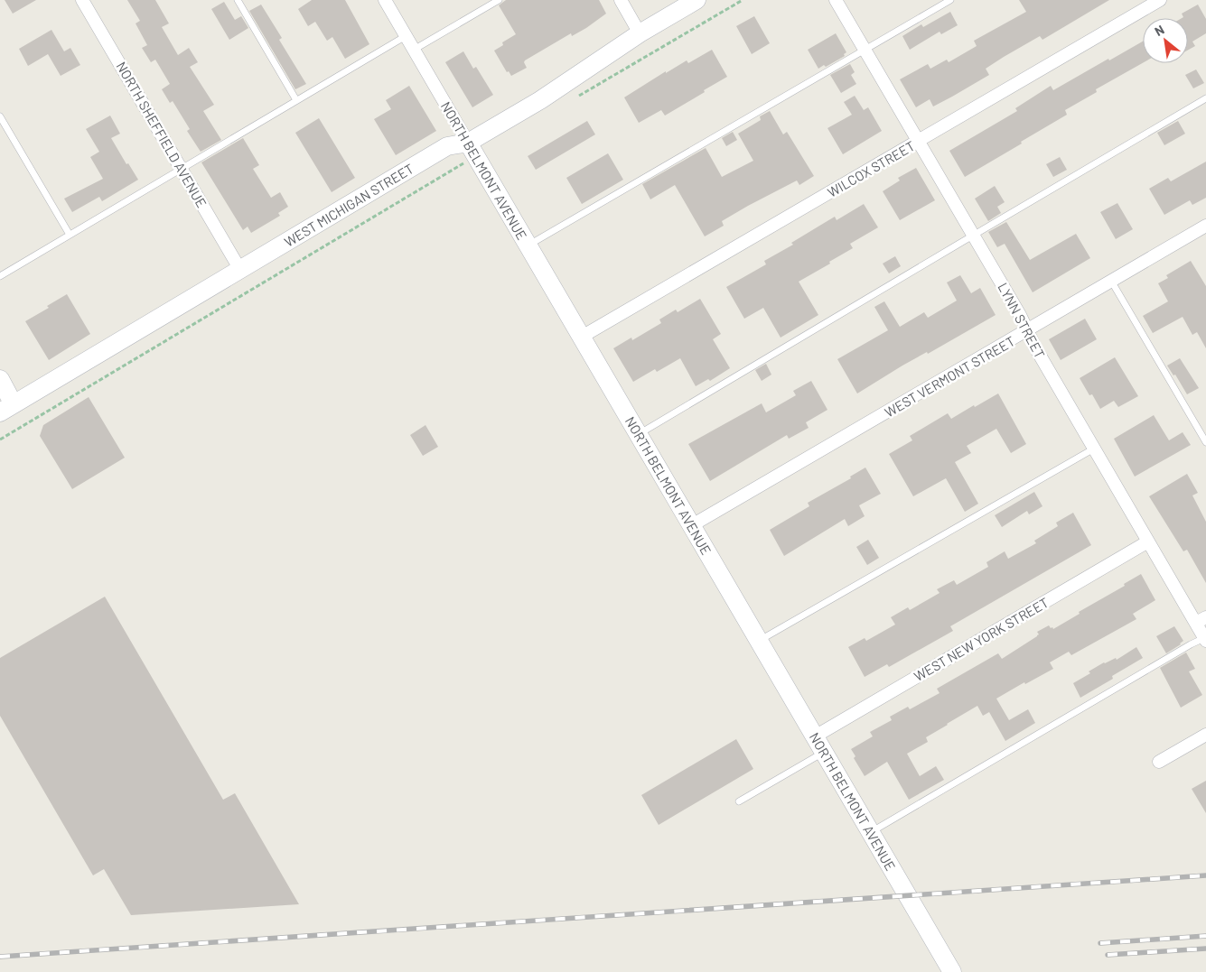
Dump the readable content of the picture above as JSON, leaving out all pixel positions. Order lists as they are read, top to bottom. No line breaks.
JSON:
{"streets":{"main road":["NORTH BELMONT AVENUE","WEST MICHIGAN STREET"],"street":["NORTH SHEFFIELD AVENUE","WILCOX STREET","LYNN STREET","WEST VERMONT STREET","WEST NEW YORK STREET"]},"crossings":[["NORTH SHEFFIELD AVENUE","WEST MICHIGAN STREET"],["WILCOX STREET","NORTH BELMONT AVENUE"],["WILCOX STREET","LYNN STREET"],["NORTH BELMONT AVENUE","WEST MICHIGAN STREET"],["NORTH BELMONT AVENUE","WEST VERMONT STREET"],["NORTH BELMONT AVENUE","WEST NEW YORK STREET"],["LYNN STREET","WEST VERMONT STREET"],["LYNN STREET","WEST NEW YORK STREET"]],"north":"top left"}
